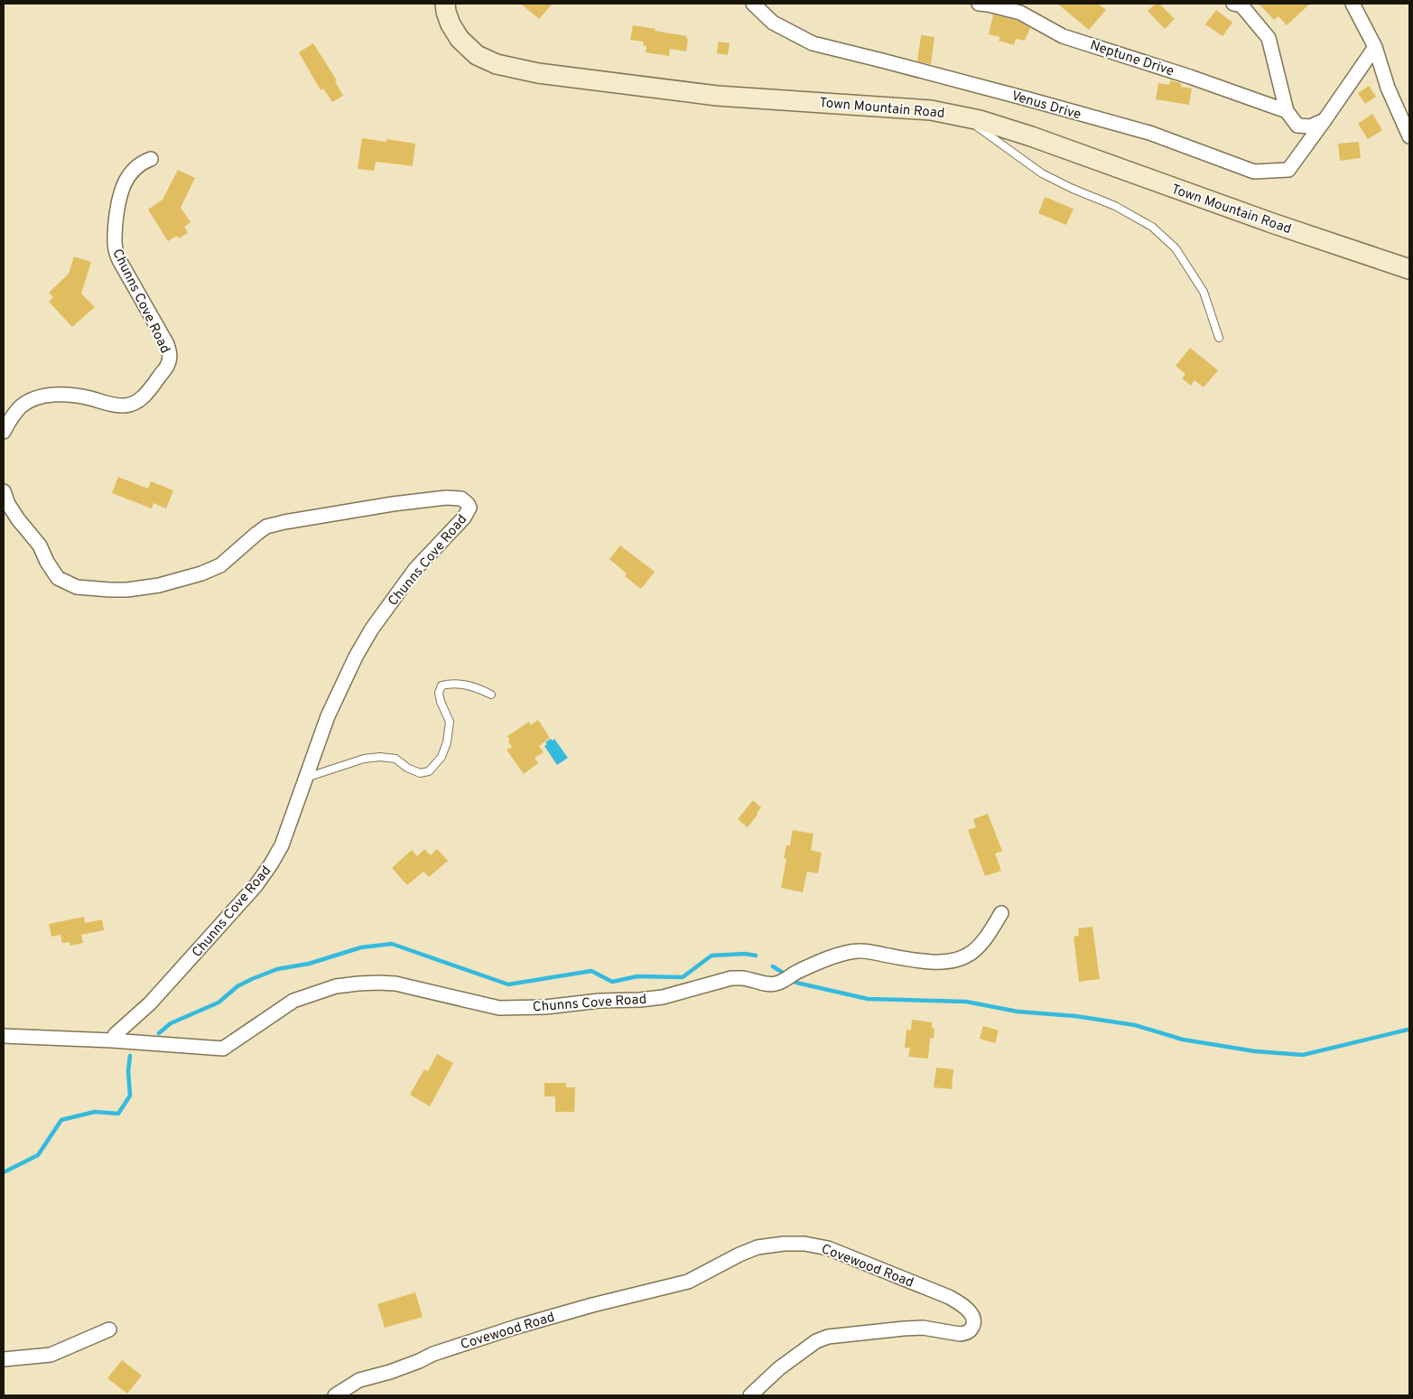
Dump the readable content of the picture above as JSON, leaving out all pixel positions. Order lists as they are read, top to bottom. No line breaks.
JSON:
{"streets":{"main road":["Town Mountain Road"],"street":["Neptune Drive","Venus Drive","Chunns Cove Road","Covewood Road"]}}
